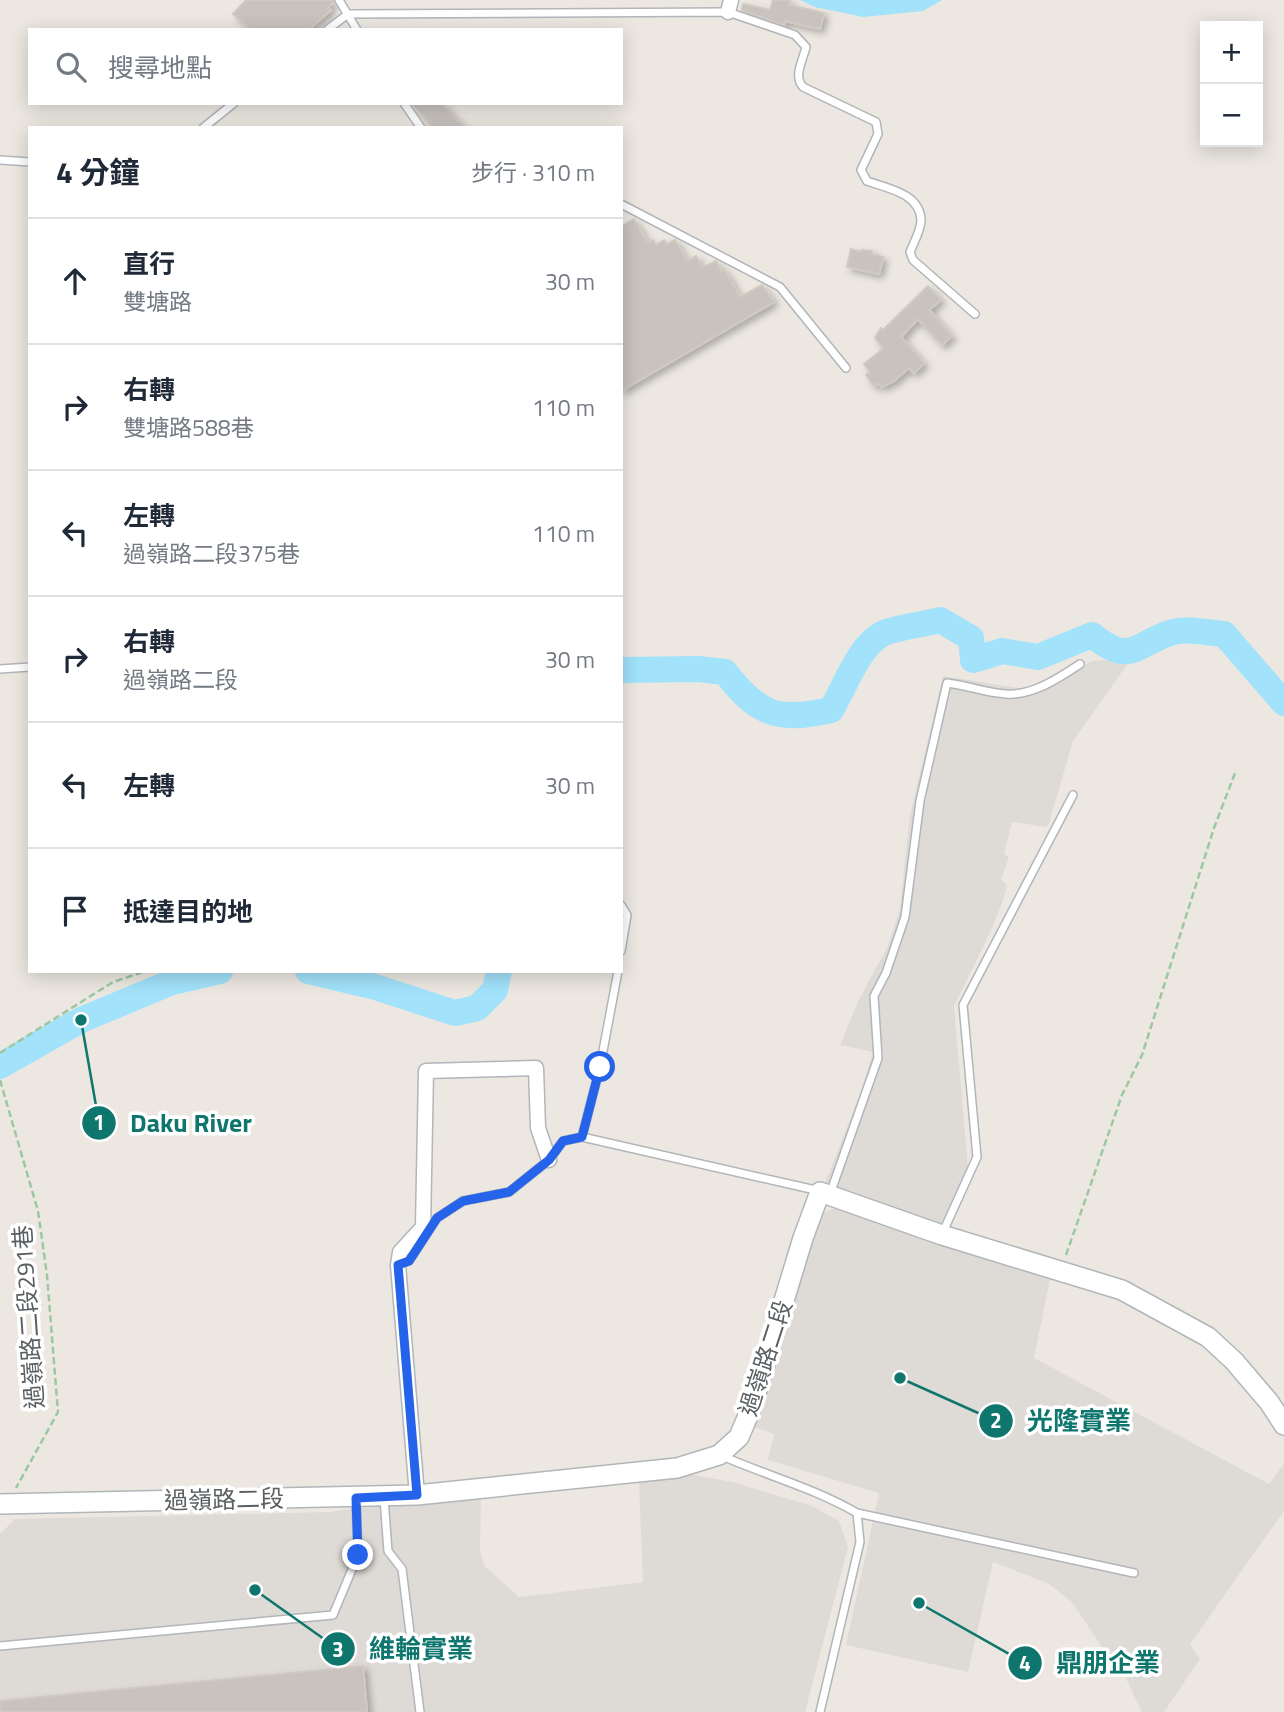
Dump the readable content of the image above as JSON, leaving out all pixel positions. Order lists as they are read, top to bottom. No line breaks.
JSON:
{"streets":{"street":["過嶺路二段"],"path":["過嶺路二段291巷"]},"crossings":[["過嶺路二段291巷","過嶺路二段"]],"places":["Daku River","光隆實業","維輪實業","鼎朋企業"],"page":{"map_buttons":["+","−"],"search":"搜尋地點","heading":["4 分鐘","步行 · 310 m"],"list":[["直行","雙塘路","30 m"],["右轉","雙塘路588巷","110 m"],["左轉","過嶺路二段375巷","110 m"],["右轉","過嶺路二段","30 m"],["左轉","30 m"],"抵達目的地"]}}
